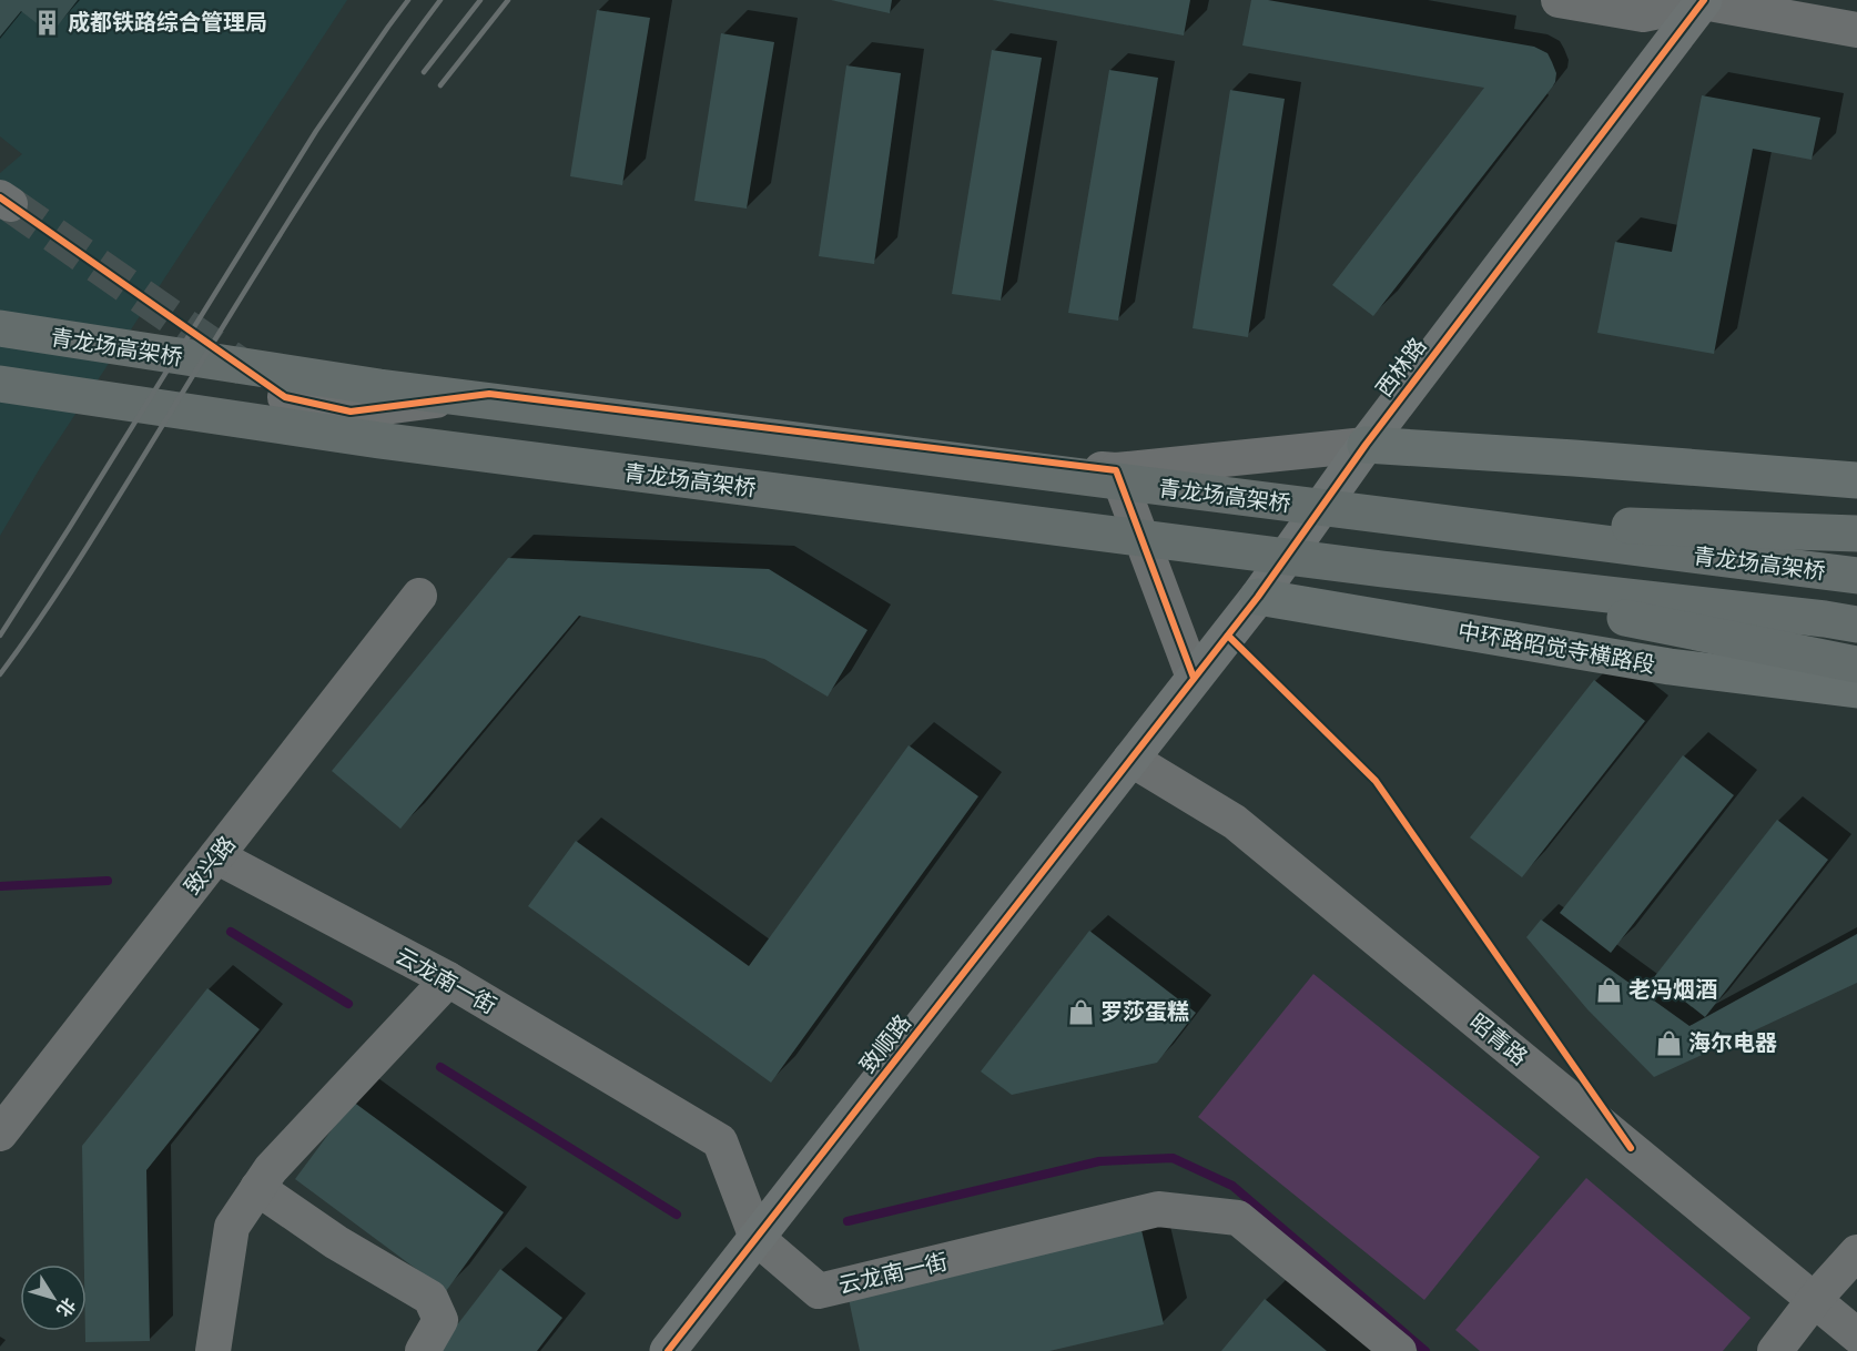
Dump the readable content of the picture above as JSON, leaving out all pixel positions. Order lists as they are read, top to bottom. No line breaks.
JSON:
{"streets":{"highway":["青龙场高架桥"],"main road":["中环路昭觉寺横路段"],"street":["西林路","致兴路","云龙南一街","昭青路","致顺路"]},"crossings":[["西林路","中环路昭觉寺横路段"],["西林路","昭青路"],["西林路","致顺路"],["致兴路","云龙南一街"],["云龙南一街","致顺路"],["昭青路","致顺路"]],"places":{"building":["成都铁路综合管理局"],"shop":["老冯烟酒","罗莎蛋糕","海尔电器"]},"north":"bottom right"}
